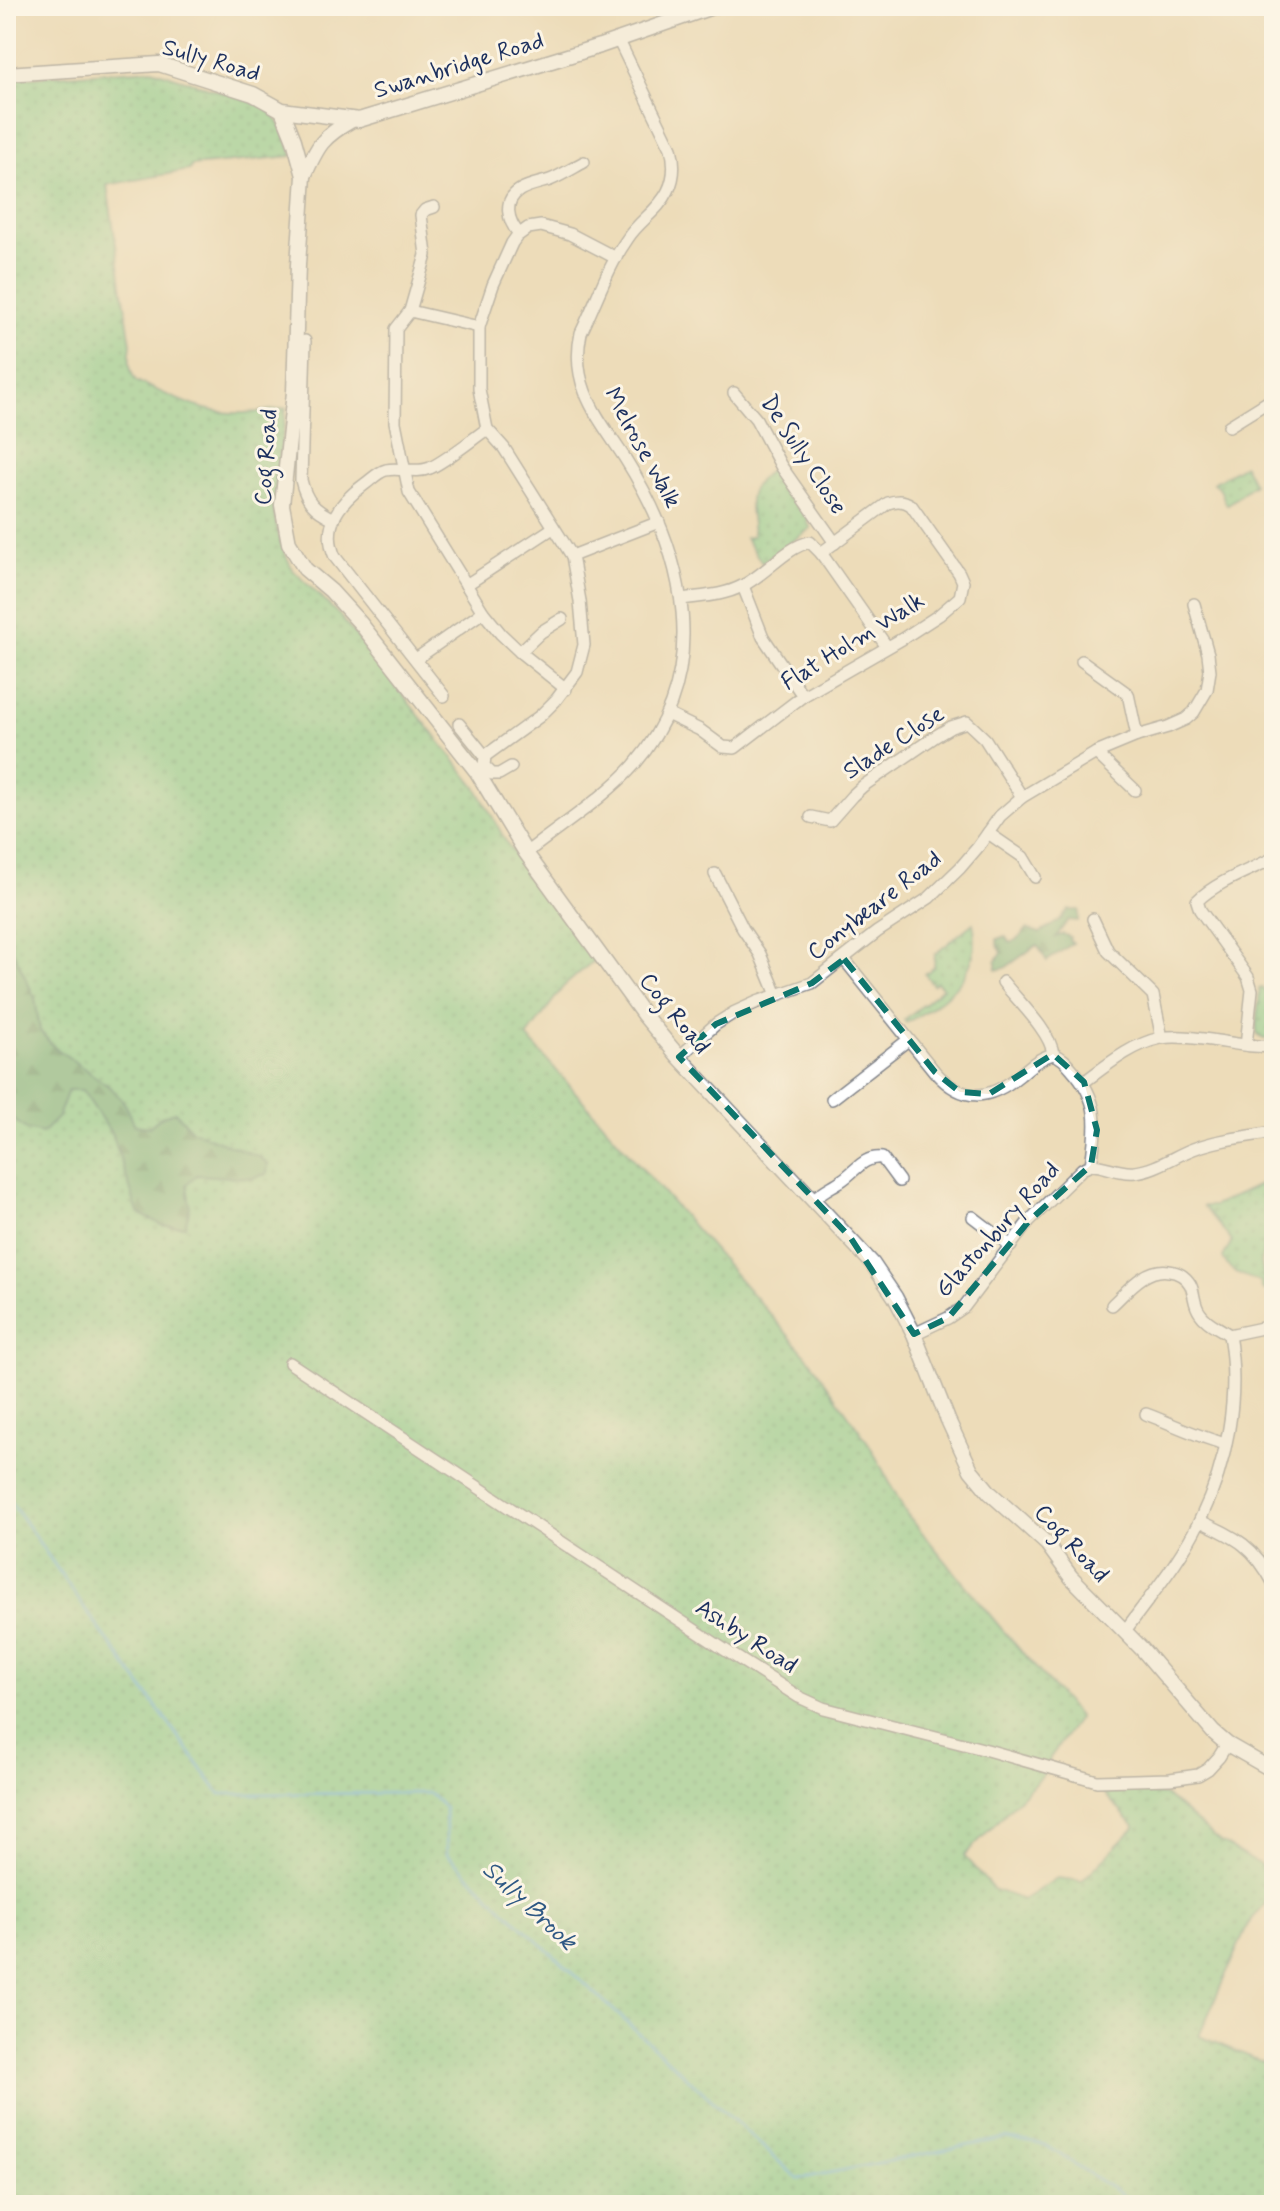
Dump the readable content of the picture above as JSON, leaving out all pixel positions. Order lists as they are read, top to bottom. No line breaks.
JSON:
{"streets":{"street":["Sully Road","Swanbridge Road","Melrose Walk","De Sully Close","Cog Road","Flat Holm Walk","Slade Close","Conybeare Road","Glastonbury Road","Ashby Road"]},"crossings":[["Sully Road","Swanbridge Road"],["Sully Road","Cog Road"],["Swanbridge Road","Melrose Walk"],["Swanbridge Road","Cog Road"],["Melrose Walk","Cog Road"],["Melrose Walk","Flat Holm Walk"],["De Sully Close","Flat Holm Walk"],["Cog Road","Conybeare Road"],["Cog Road","Glastonbury Road"],["Cog Road","Ashby Road"],["Slade Close","Conybeare Road"]],"water":["Sully Brook"]}
